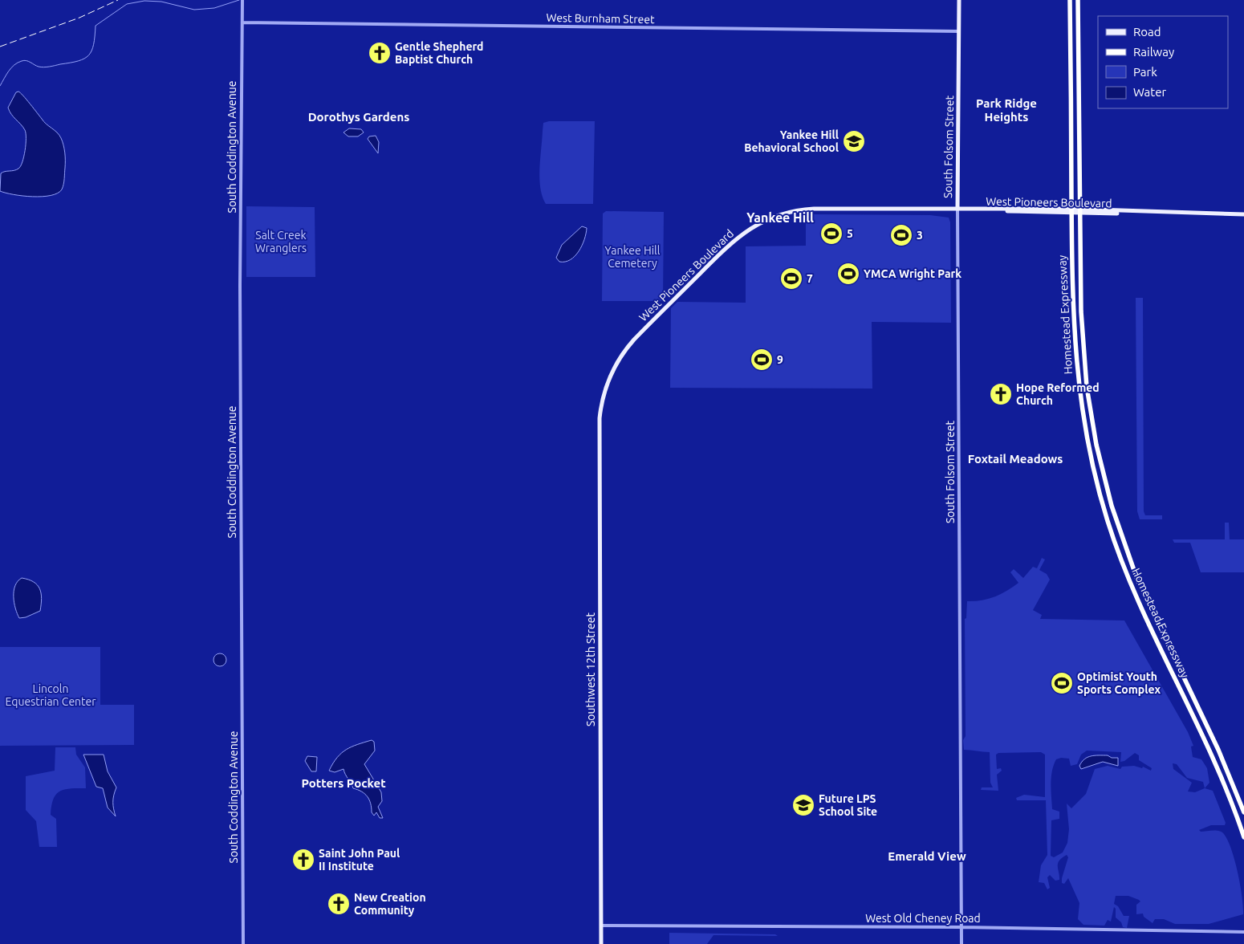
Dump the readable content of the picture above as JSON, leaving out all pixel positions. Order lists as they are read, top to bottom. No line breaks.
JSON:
{"streets":{"highway":["Homestead Expressway"],"main road":["South Folsom Street","West Pioneers Boulevard","Southwest 12th Street"],"street":["West Burnham Street","South Coddington Avenue","West Old Cheney Road"]},"crossings":[["West Burnham Street","South Coddington Avenue"],["West Burnham Street","South Folsom Street"],["South Folsom Street","West Pioneers Boulevard"],["South Folsom Street","West Old Cheney Road"],["West Pioneers Boulevard","Homestead Expressway"],["West Pioneers Boulevard","Southwest 12th Street"],["Southwest 12th Street","West Old Cheney Road"]],"districts":["Park Ridge Heights","Dorothys Gardens","Yankee Hill","Foxtail Meadows","Potters Pocket","Emerald View"],"parks":["Salt Creek Wranglers","Yankee Hill Cemetery","Lincoln Equestrian Center"],"places":{"church":["Gentle Shepherd Baptist Church","Hope Reformed Church","Saint John Paul II Institute","New Creation Community"],"school or university":["Yankee Hill Behavioral School","Future LPS School Site"],"sports":["5","3","YMCA Wright Park","7","9","Optimist Youth Sports Complex"]},"legend":["Road","Railway","Park","Water"]}
